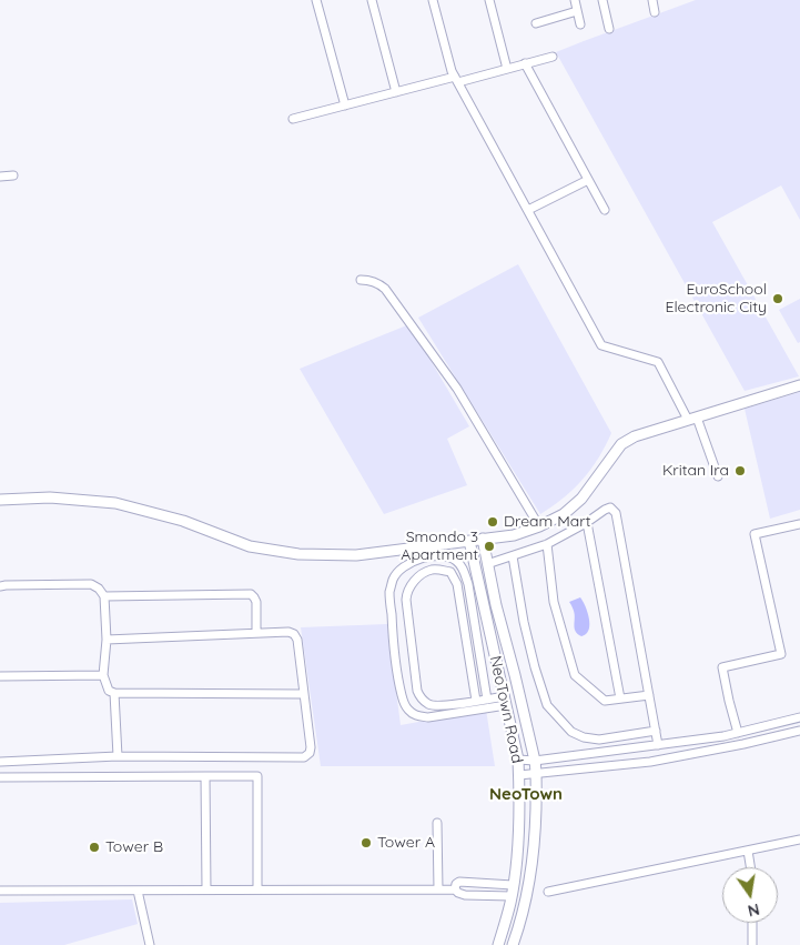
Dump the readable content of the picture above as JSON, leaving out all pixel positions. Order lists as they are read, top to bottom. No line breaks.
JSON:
{"streets":{"street":["NeoTown Road"]},"districts":["NeoTown"],"places":["EuroSchool Electronic City","Kritan Ira","Dream Mart","Smondo 3 Apartment","Tower A","Tower B"],"north":"bottom"}
